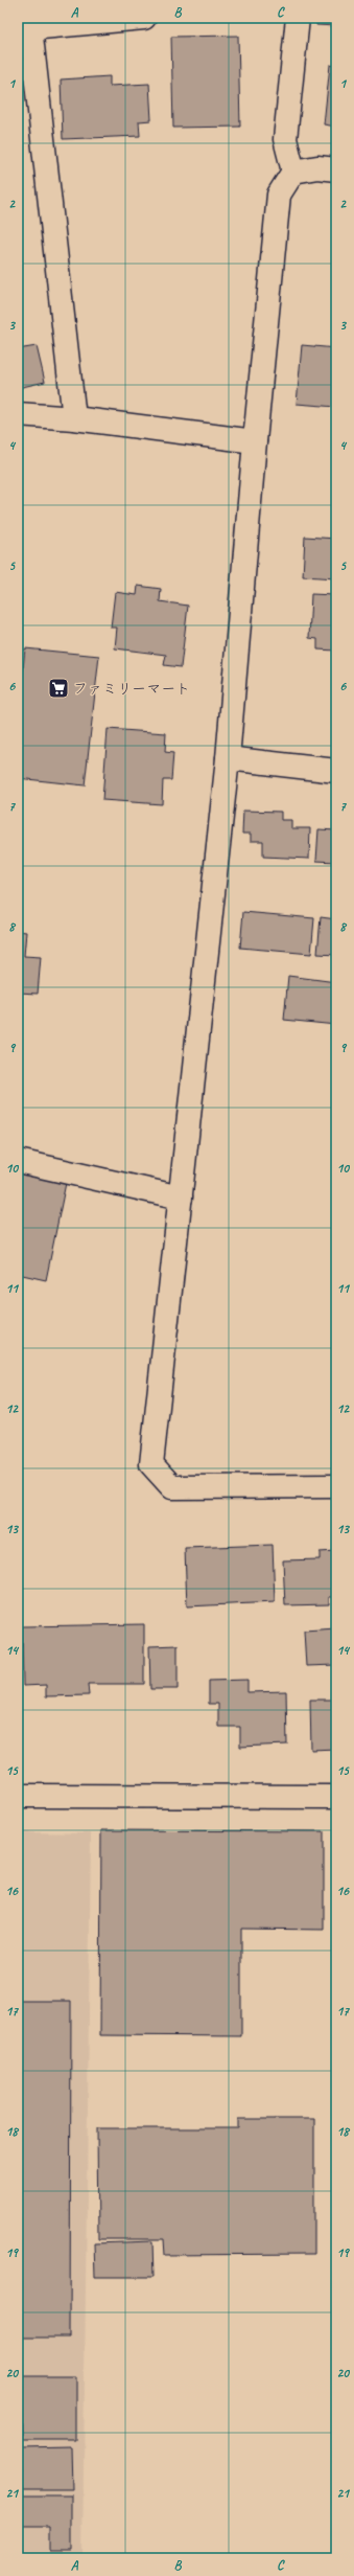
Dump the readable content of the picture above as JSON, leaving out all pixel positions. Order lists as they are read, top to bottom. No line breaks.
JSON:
{"places":{"supermarket":["ファミリーマート"]},"grid":{"columns":["A","B","C"],"rows":["1","2","3","4","5","6","7","8","9","10","11","12","13","14","15","16","17","18","19","20","21"]}}
